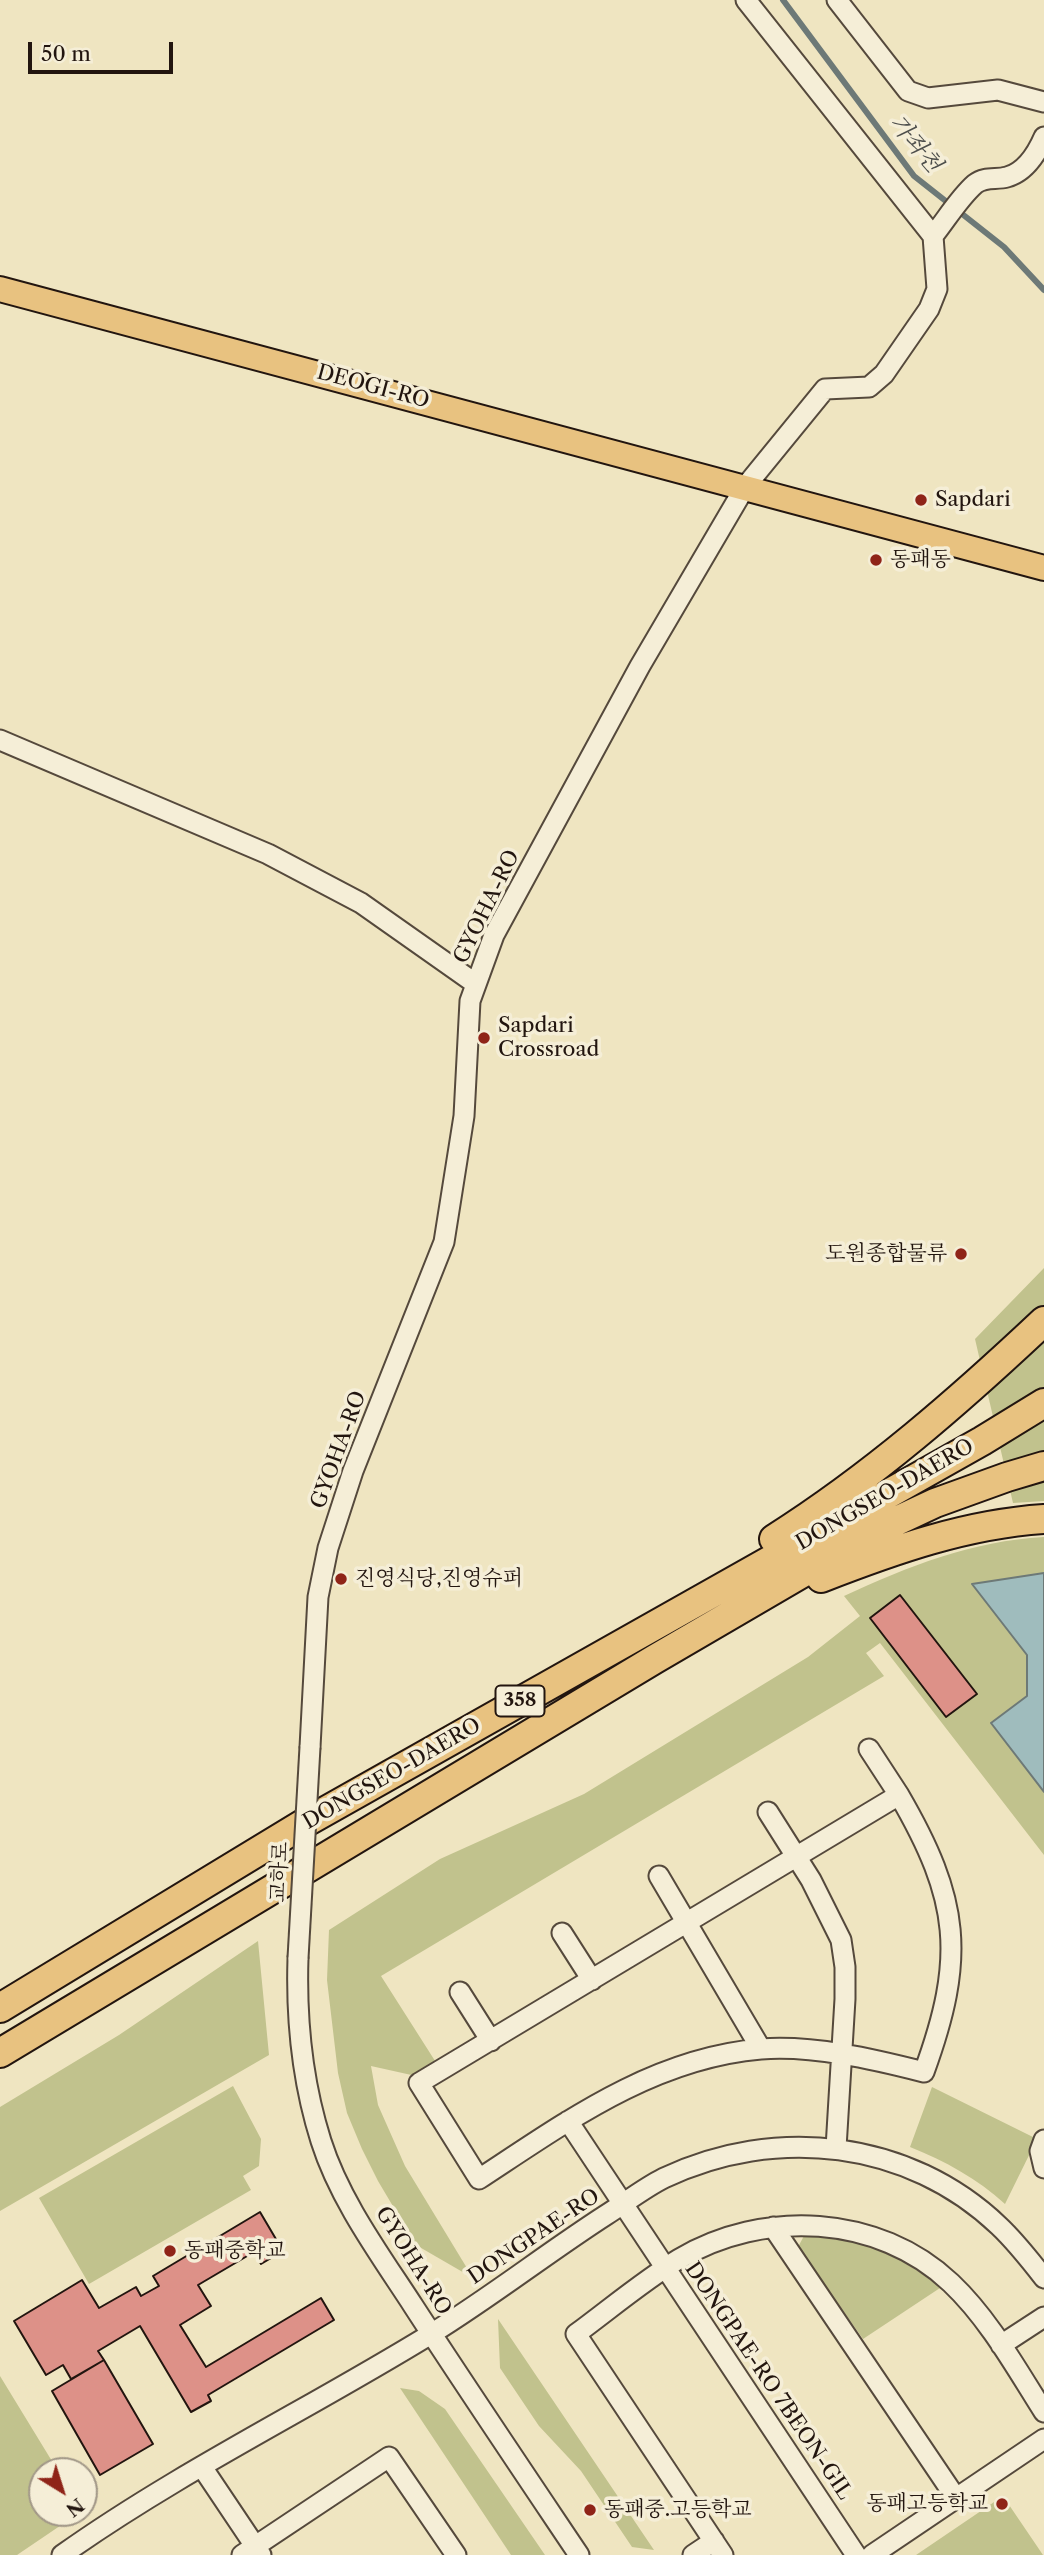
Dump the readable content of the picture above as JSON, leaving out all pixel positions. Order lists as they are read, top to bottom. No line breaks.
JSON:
{"streets":{"highway":["DONGSEO-DAERO","358"],"main road":["DEOGI-RO"],"street":["GYOHA-RO","교하로","DONGPAE-RO","DONGPAE-RO 7BEON-GIL"]},"crossings":[["DEOGI-RO","GYOHA-RO"],["GYOHA-RO","교하로"],["GYOHA-RO","DONGPAE-RO"],["DONGPAE-RO","DONGPAE-RO 7BEON-GIL"]],"water":["가좌천"],"places":["Sapdari","동패동","Sapdari Crossroad","도원종합물류","진영식당,진영슈퍼","동패중학교","동패고등학교","동패중.고등학교"],"scale_bar":"50 m","north":"bottom right"}
